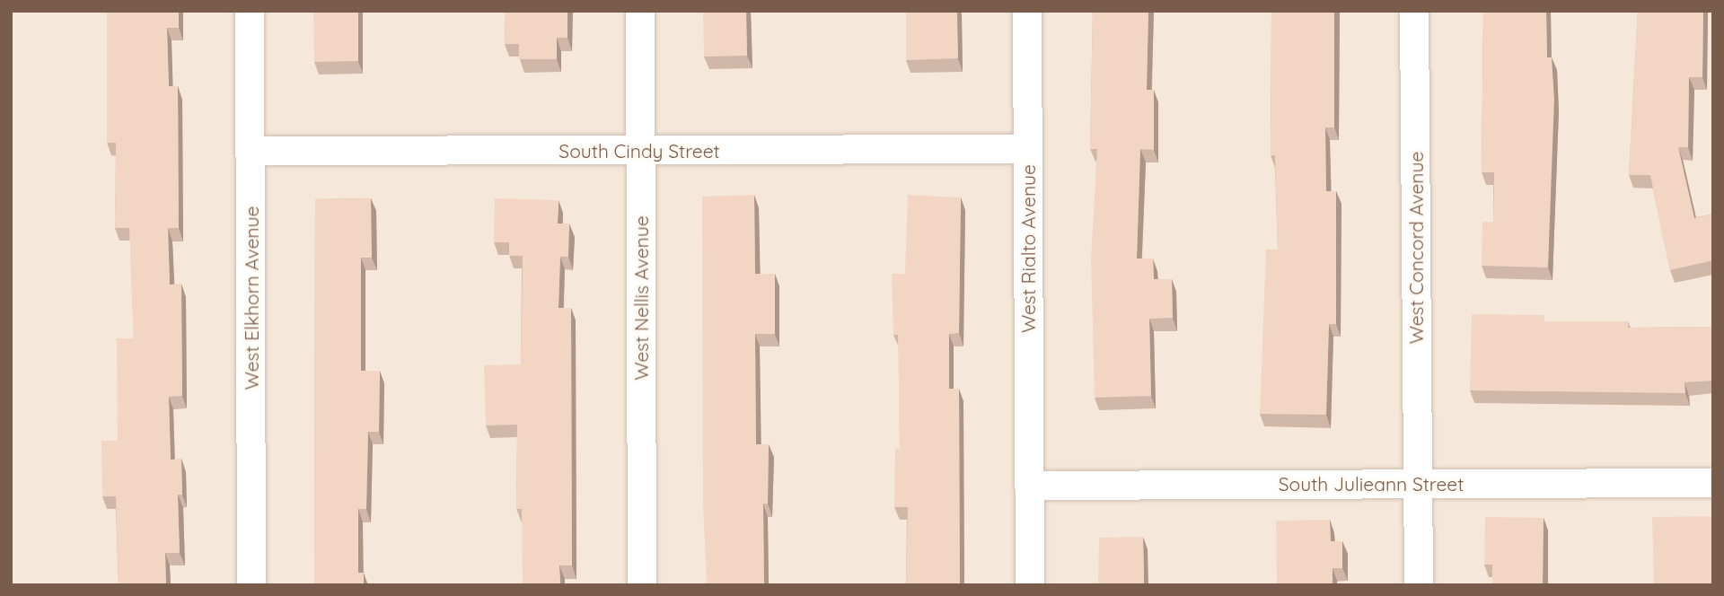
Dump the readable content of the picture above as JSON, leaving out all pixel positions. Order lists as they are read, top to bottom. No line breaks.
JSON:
{"streets":{"street":["South Cindy Street","West Concord Avenue","West Rialto Avenue","West Elkhorn Avenue","West Nellis Avenue","South Julieann Street"]},"crossings":[["South Cindy Street","West Rialto Avenue"],["South Cindy Street","West Elkhorn Avenue"],["South Cindy Street","West Nellis Avenue"],["West Concord Avenue","South Julieann Street"],["West Rialto Avenue","South Julieann Street"]]}
